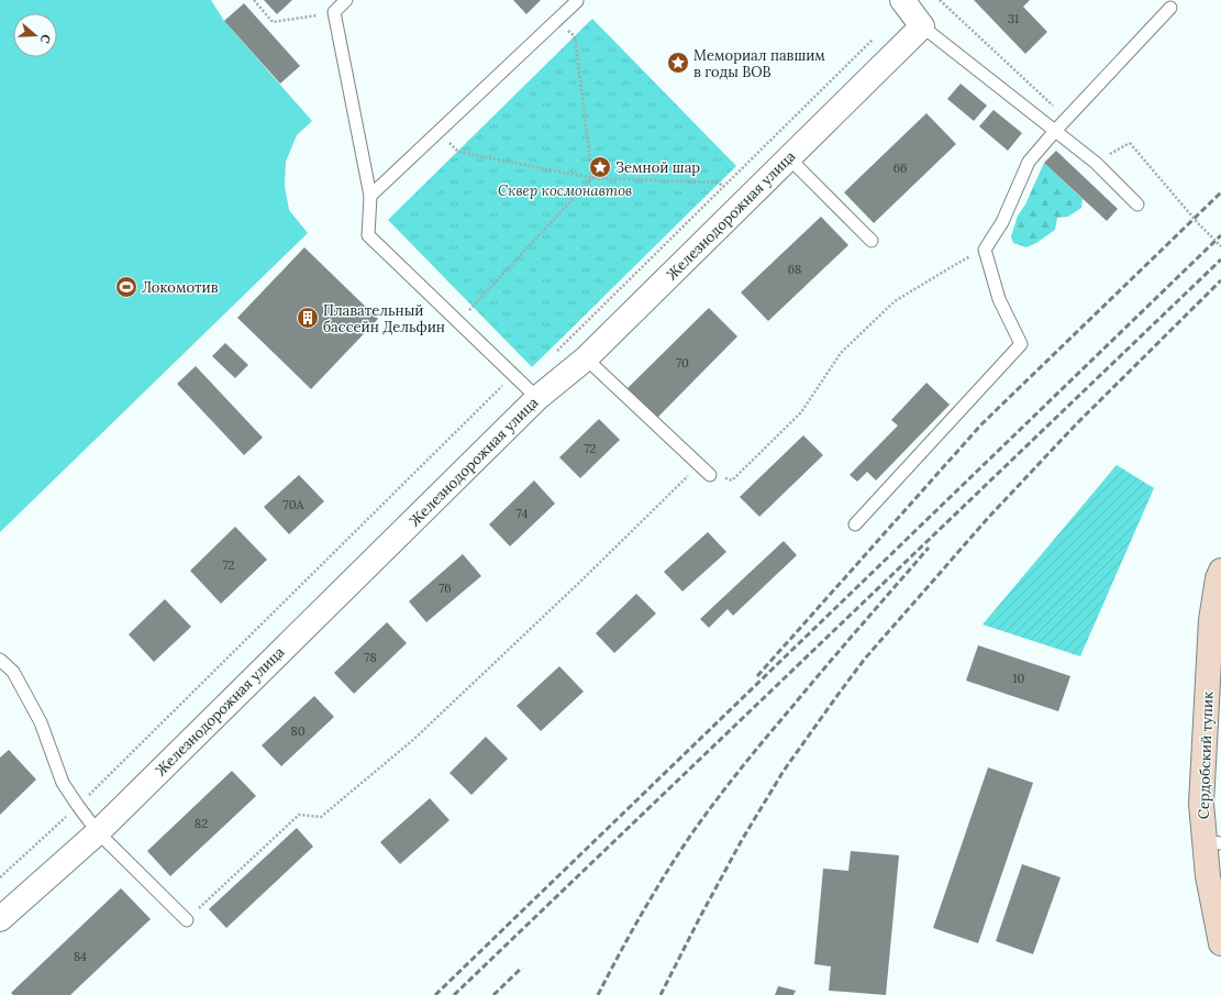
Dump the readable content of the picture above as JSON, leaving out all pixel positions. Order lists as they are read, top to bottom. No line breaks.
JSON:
{"streets":{"street":["Железнодорожная улица","Сердобский тупик"]},"parks":["Сквер космонавтов"],"places":{"place":["Мемориал павшим в годы ВОВ","Земной шар"],"sports":["Локомотив"],"building":["Плавательный бассейн Дельфин"]},"house_numbers":["31","66","68","70","72","70А","74","72","76","78","10","80","82","84"],"north":"right"}
